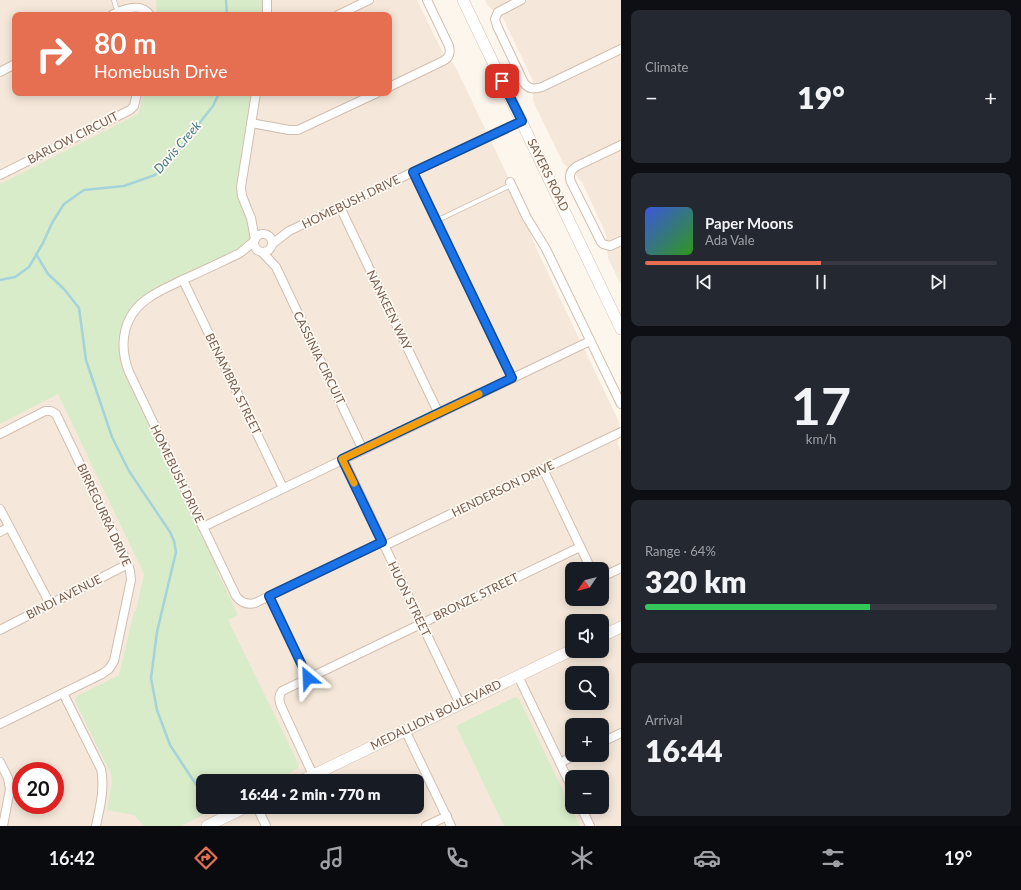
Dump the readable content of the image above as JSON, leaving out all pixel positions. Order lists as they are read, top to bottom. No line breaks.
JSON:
{"streets":{"street":["BARLOW CIRCUIT","SAYERS ROAD","HOMEBUSH DRIVE","NANKEEN WAY","CASSINIA CIRCUIT","BENAMBRA STREET","HENDERSON DRIVE","BIRREGURRA DRIVE","BINDI AVENUE","BRONZE STREET","HUON STREET","MEDALLION BOULEVARD"]},"crossings":[["SAYERS ROAD","HOMEBUSH DRIVE"],["HOMEBUSH DRIVE","NANKEEN WAY"],["HOMEBUSH DRIVE","CASSINIA CIRCUIT"],["HOMEBUSH DRIVE","BENAMBRA STREET"],["HOMEBUSH DRIVE","HENDERSON DRIVE"],["HOMEBUSH DRIVE","HUON STREET"],["HENDERSON DRIVE","HUON STREET"],["BIRREGURRA DRIVE","BINDI AVENUE"],["BRONZE STREET","HUON STREET"],["HUON STREET","MEDALLION BOULEVARD"]],"water":["Davis Creek"],"north":"bottom left","page":{"tile":["Climate",["17","km/h"],["Range · 64%","320 km"],["Arrival","16:44"]],"turn":["80 m","Homebush Drive"],"heat":["−","19°","+"],"song":["Paper Moons","Ada Vale"],"map_buttons":["+","−"],"limit":"20","trip":"16:44 · 2 min · 770 m","tabs":["16:42","19°"]}}
